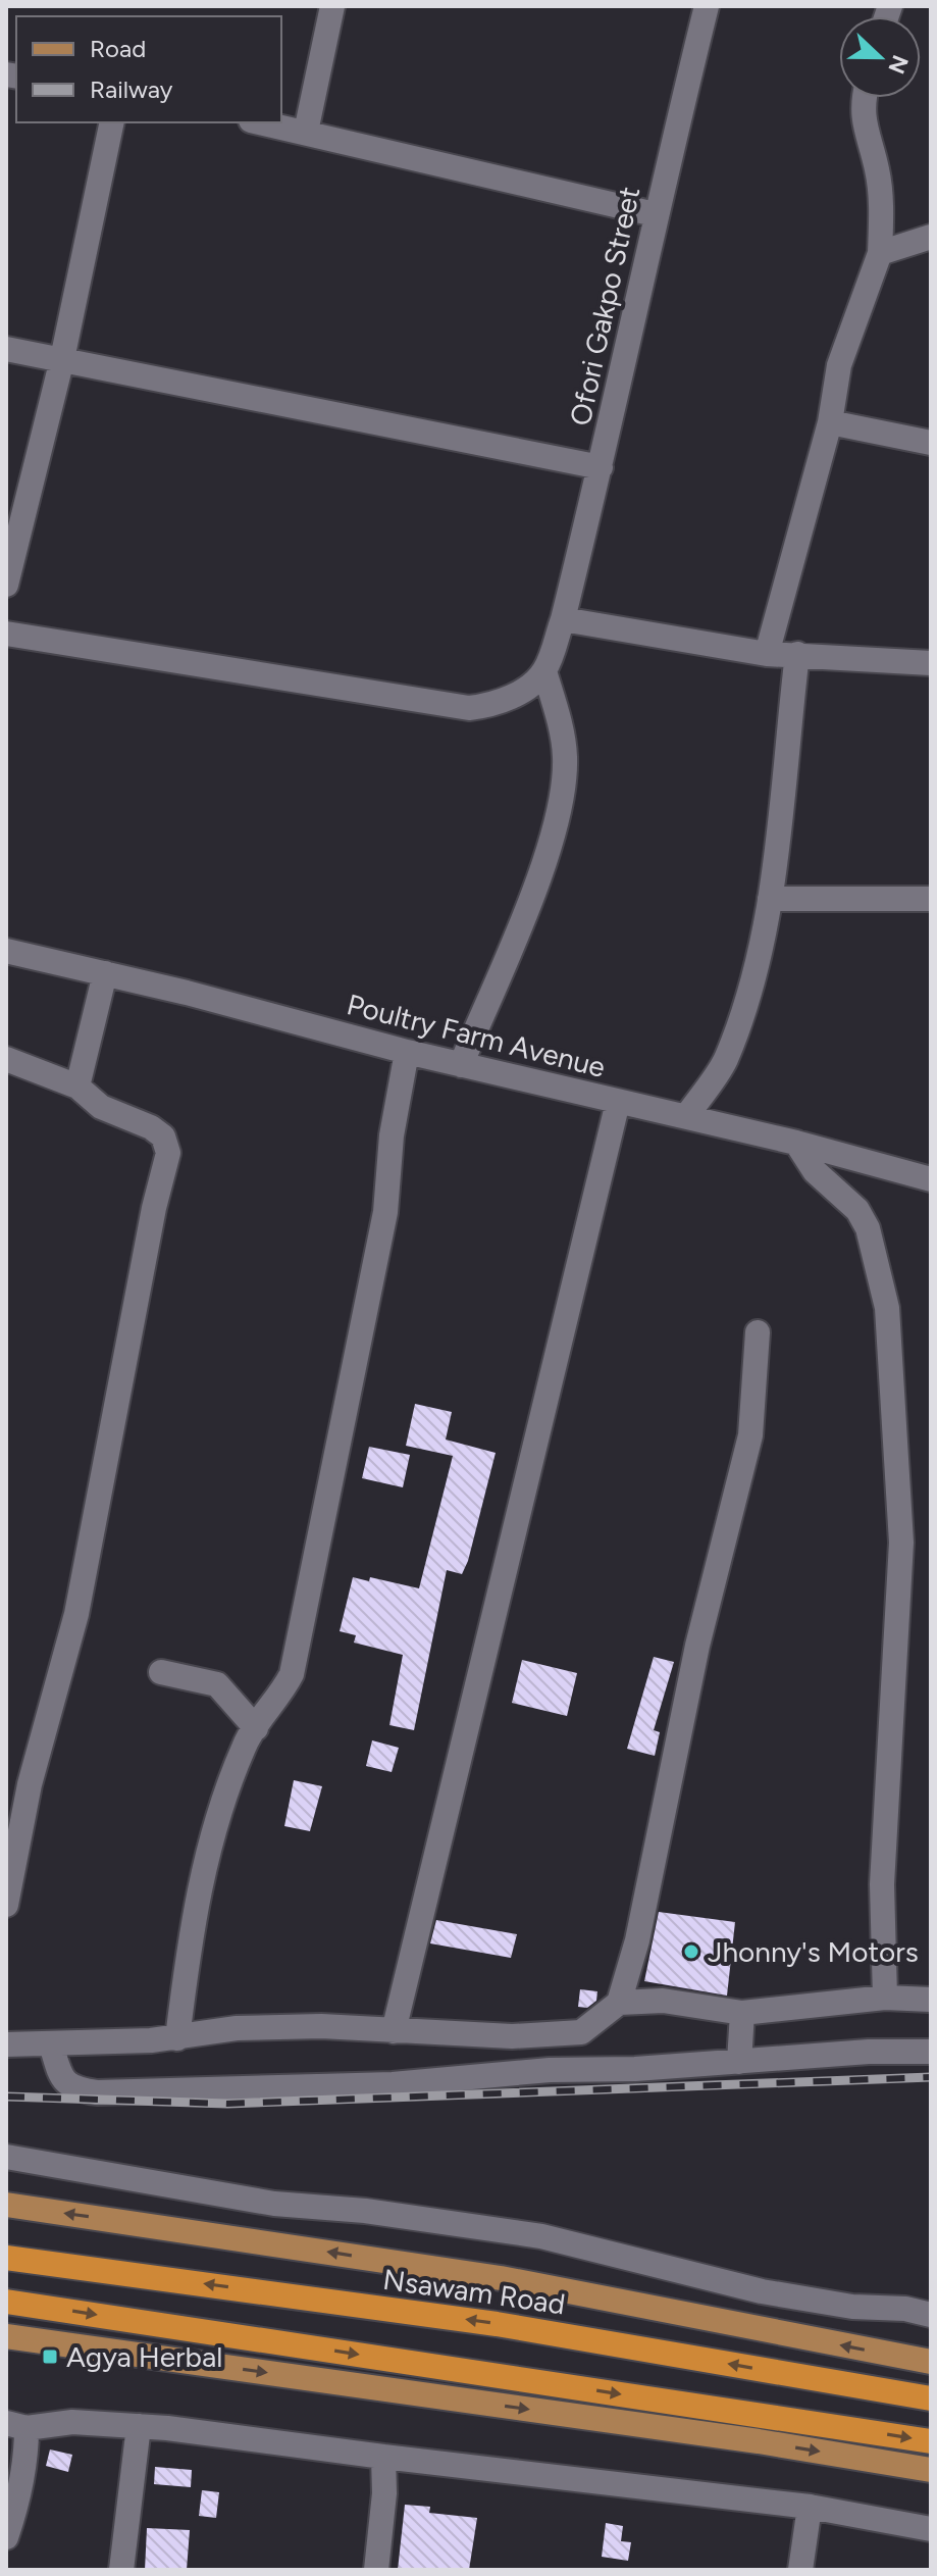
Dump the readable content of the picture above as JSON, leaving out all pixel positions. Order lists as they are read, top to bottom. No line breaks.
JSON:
{"streets":{"highway":["Nsawam Road"],"street":["Ofori Gakpo Street","Poultry Farm Avenue"]},"places":{"other":["Jhonny's Motors"],"transit":["Agya Herbal"]},"legend":["Road","Railway"],"north":"right"}
